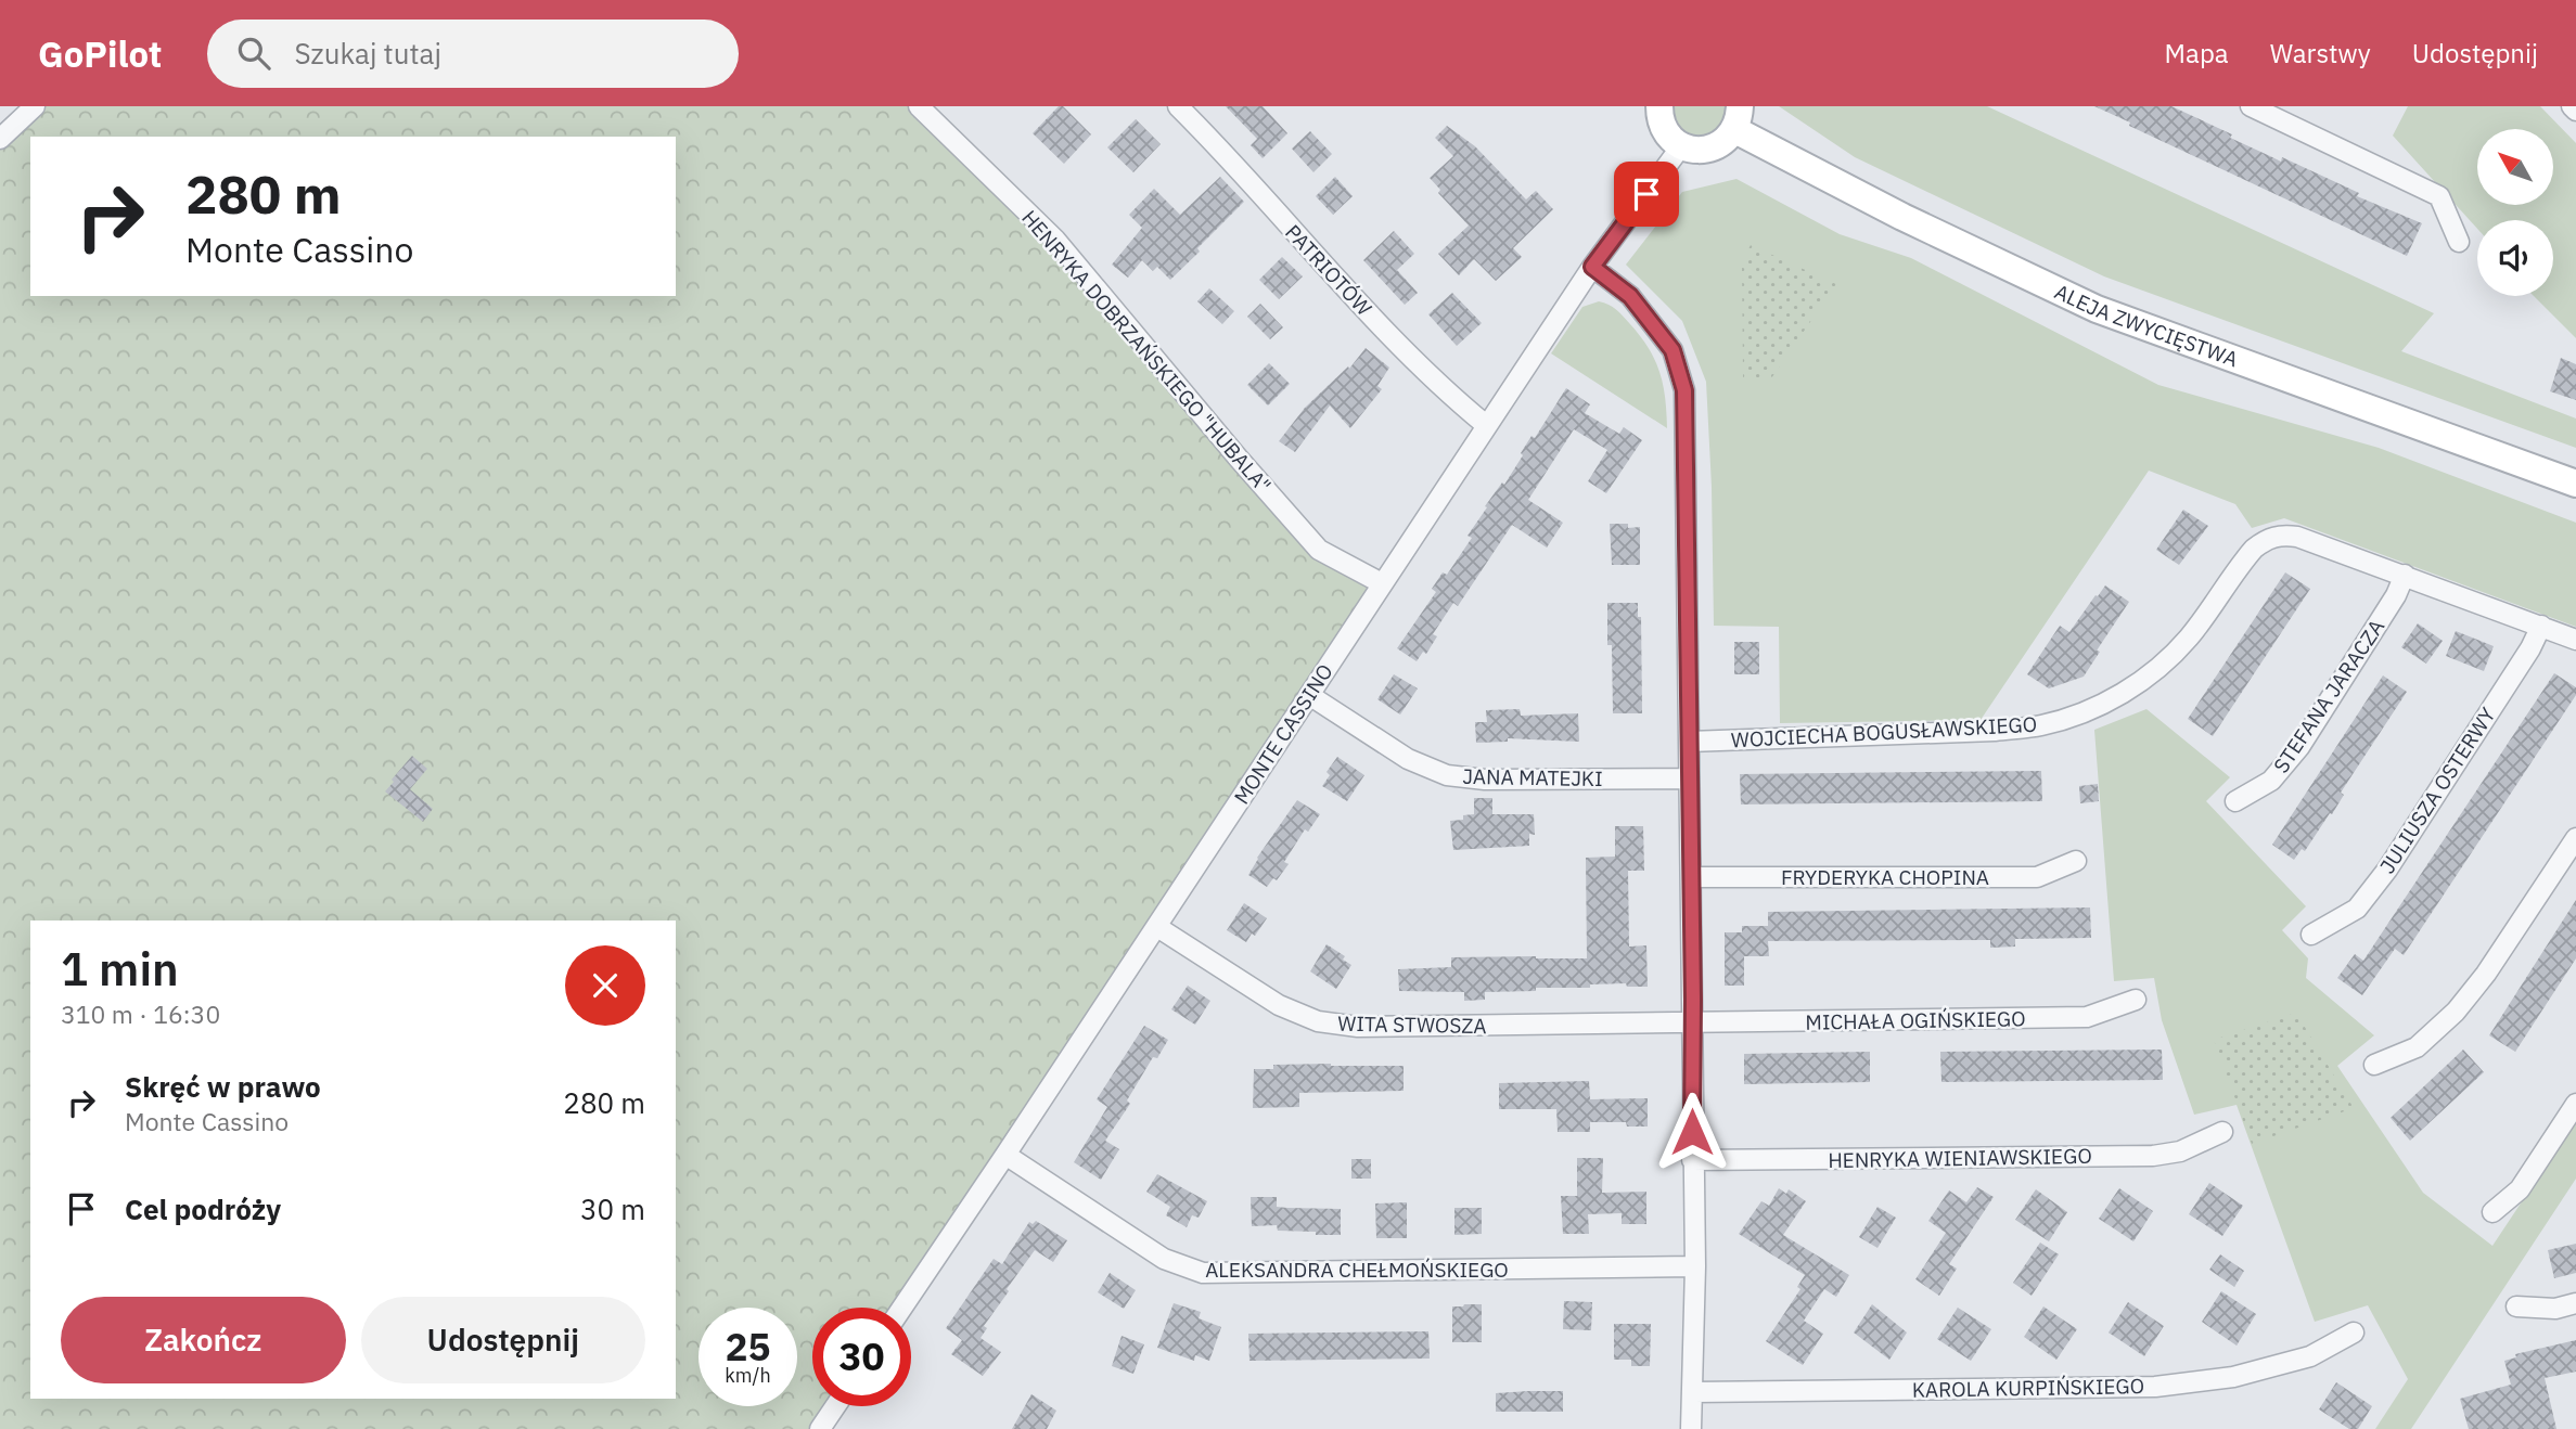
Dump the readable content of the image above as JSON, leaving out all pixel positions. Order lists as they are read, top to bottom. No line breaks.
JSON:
{"streets":{"main road":["ALEJA ZWYCIĘSTWA"],"street":["PATRIOTÓW","HENRYKA DOBRZAŃSKIEGO \"HUBALA\"","STEFANA JARACZA","WOJCIECHA BOGUSŁAWSKIEGO","MONTE CASSINO","JANA MATEJKI","JULIUSZA OSTERWY","FRYDERYKA CHOPINA","MICHAŁA OGIŃSKIEGO","WITA STWOSZA","HENRYKA WIENIAWSKIEGO","ALEKSANDRA CHEŁMOŃSKIEGO","KAROLA KURPIŃSKIEGO"]},"crossings":[["PATRIOTÓW","MONTE CASSINO"],["HENRYKA DOBRZAŃSKIEGO \"HUBALA\"","MONTE CASSINO"],["STEFANA JARACZA","WOJCIECHA BOGUSŁAWSKIEGO"],["WOJCIECHA BOGUSŁAWSKIEGO","JULIUSZA OSTERWY"],["MONTE CASSINO","JANA MATEJKI"],["MONTE CASSINO","WITA STWOSZA"],["MONTE CASSINO","ALEKSANDRA CHEŁMOŃSKIEGO"],["MICHAŁA OGIŃSKIEGO","WITA STWOSZA"]],"north":"top left","page":{"header":"GoPilot","search":"Szukaj tutaj","nav":["Mapa","Warstwy","Udostępnij"],"turn":["280 m","Monte Cassino"],"heading":["1 min","310 m · 16:30"],"list":[{"name":"Skręć w prawo","note":"Monte Cassino","value":"280 m"},{"name":"Cel podróży","value":"30 m"}],"buttons":["Zakończ","Udostępnij"],"speed":"25 km/h","limit":"30"}}
